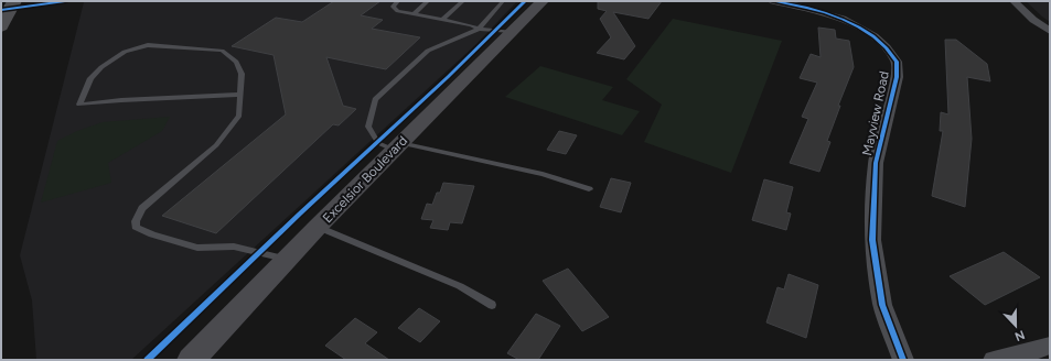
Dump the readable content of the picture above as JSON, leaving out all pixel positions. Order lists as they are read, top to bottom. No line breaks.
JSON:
{"streets":{"main road":["Excelsior Boulevard"],"street":["Mayview Road"]},"north":"bottom"}
